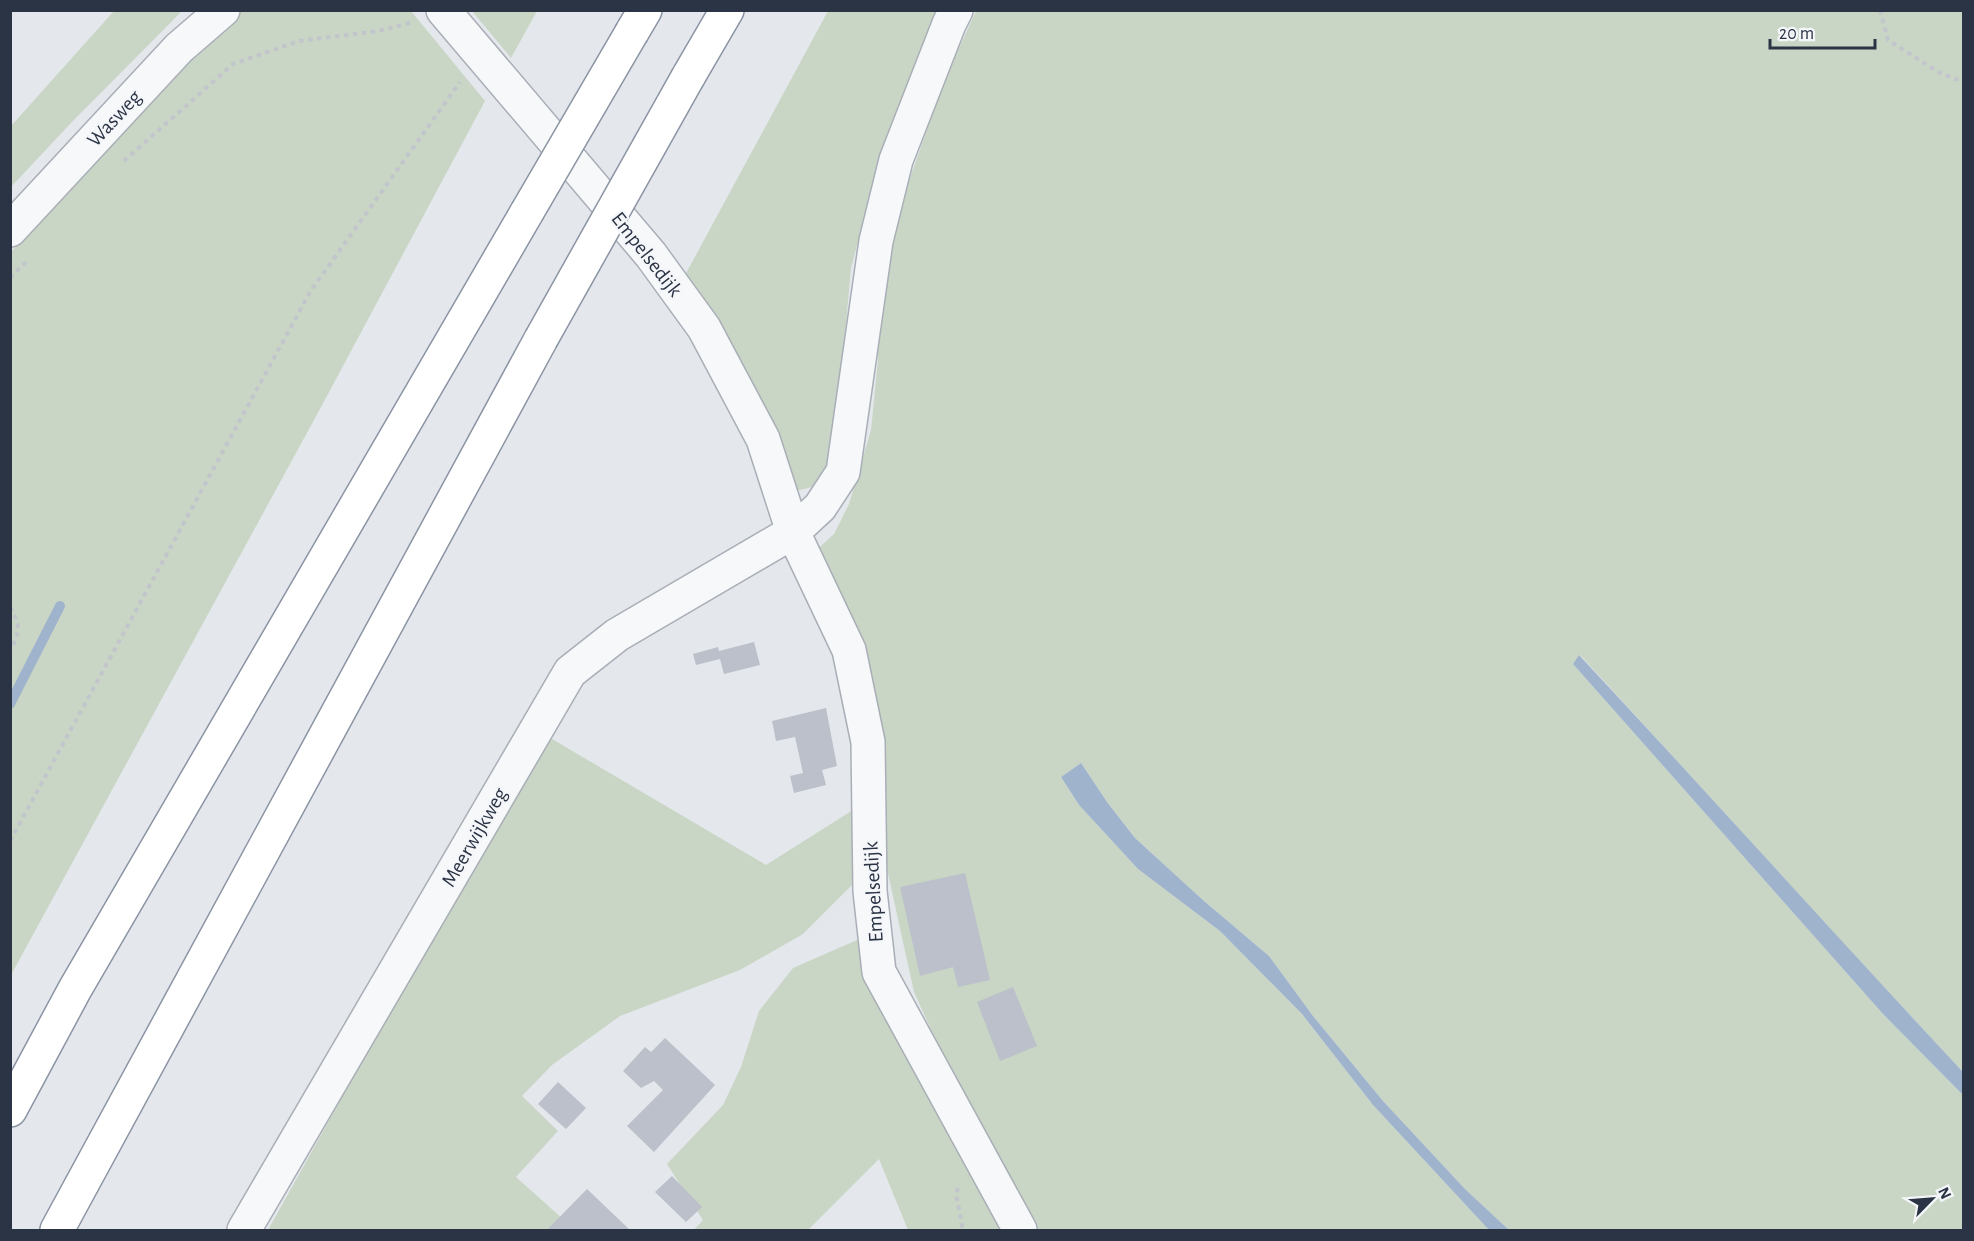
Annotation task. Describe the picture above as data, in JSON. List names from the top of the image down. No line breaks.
{"streets":{"street":["Wasweg","Empelsedijk","Meerwijkweg"]},"crossings":[["Empelsedijk","Meerwijkweg"]],"scale_bar":"20 m","north":"top right"}
